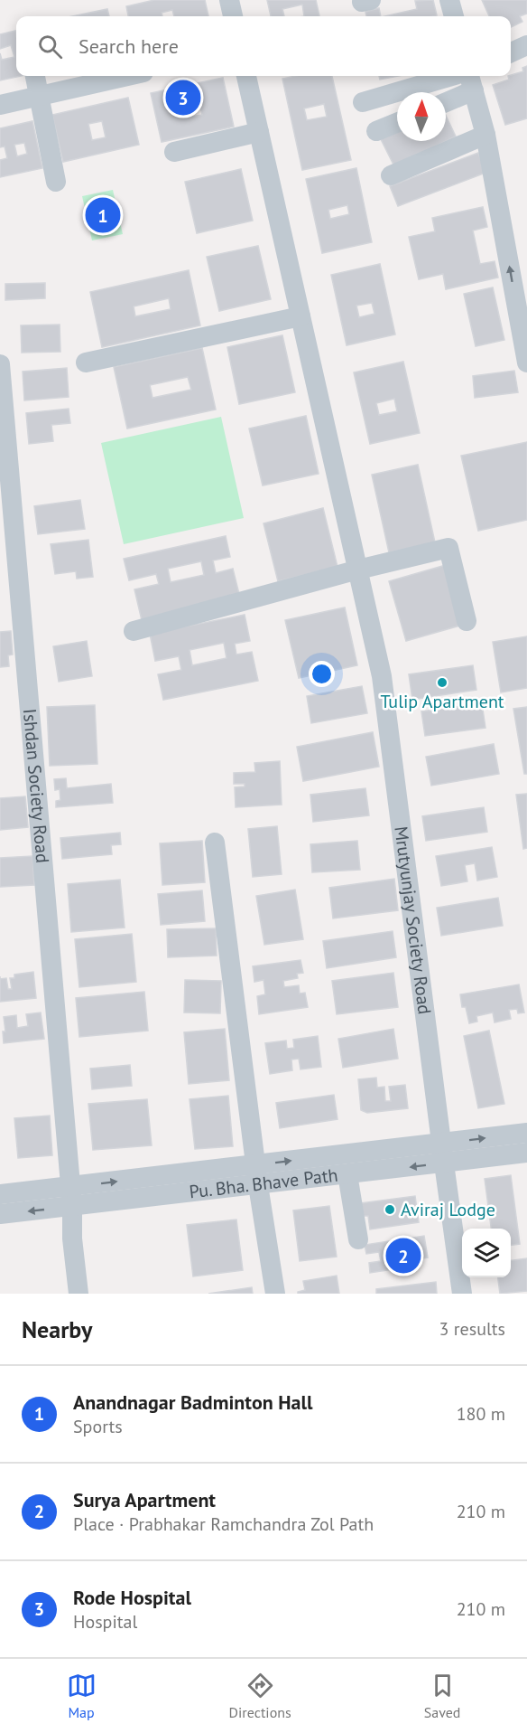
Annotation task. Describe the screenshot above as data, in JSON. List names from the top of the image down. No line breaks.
{"streets":{"street":["Ishdan Society Road","Mrutyunjay Society Road","Pu. Bha. Bhave Path"]},"crossings":[["Ishdan Society Road","Pu. Bha. Bhave Path"],["Mrutyunjay Society Road","Pu. Bha. Bhave Path"]],"places":["Tulip Apartment","Aviraj Lodge"],"north":"top","page":{"search":"Search here","pins":["3","1","2"],"heading":["Nearby","3 results"],"list":[{"mark":"1","name":"Anandnagar Badminton Hall","note":"Sports","value":"180 m"},{"mark":"2","name":"Surya Apartment","note":"Place · Prabhakar Ramchandra Zol Path","value":"210 m"},{"mark":"3","name":"Rode Hospital","note":"Hospital","value":"210 m"}],"nav":["Map","Directions","Saved"]}}
